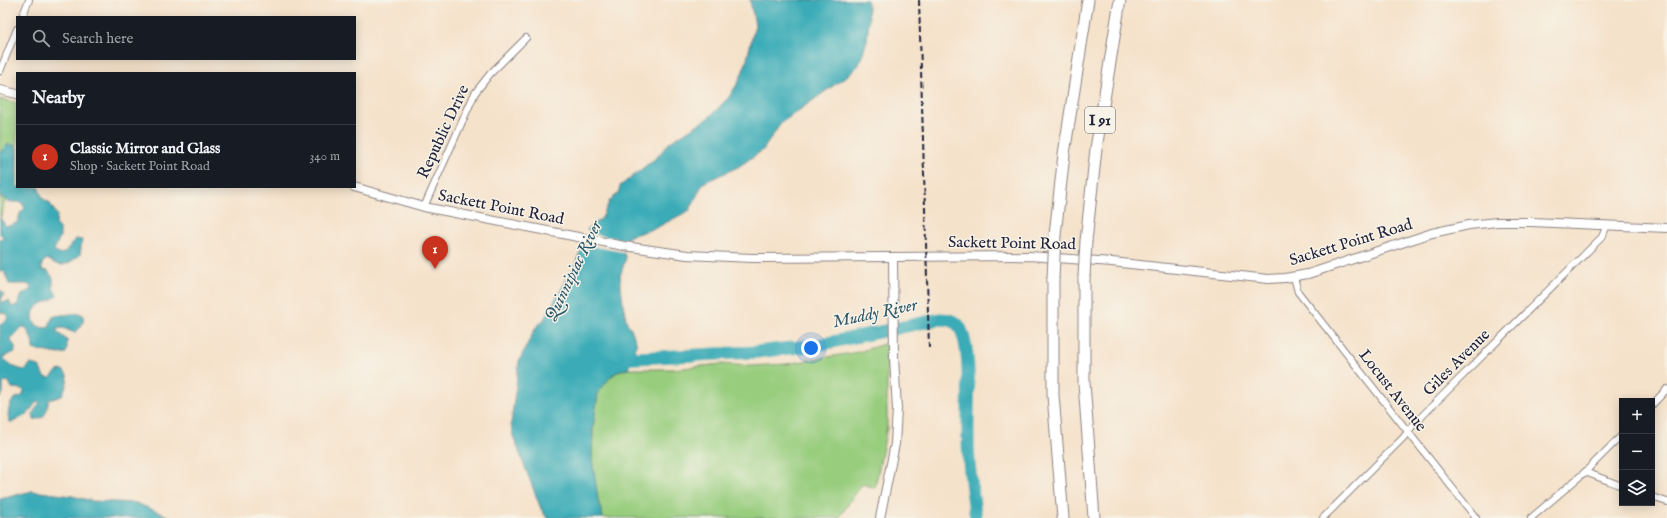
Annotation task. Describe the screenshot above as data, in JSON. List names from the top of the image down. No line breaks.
{"streets":{"highway":["I 91"],"street":["Republic Drive","Sackett Point Road","Giles Avenue","Locust Avenue"]},"crossings":[["Republic Drive","Sackett Point Road"],["Sackett Point Road","Giles Avenue"],["Sackett Point Road","Locust Avenue"],["Giles Avenue","Locust Avenue"]],"water":["Quinnipiac River","Muddy River"],"page":{"search":"Search here","heading":"Nearby","list":[{"mark":"1","name":"Classic Mirror and Glass","note":"Shop · Sackett Point Road","value":"340 m"}],"pins":"1","map_buttons":["+","−"]}}
